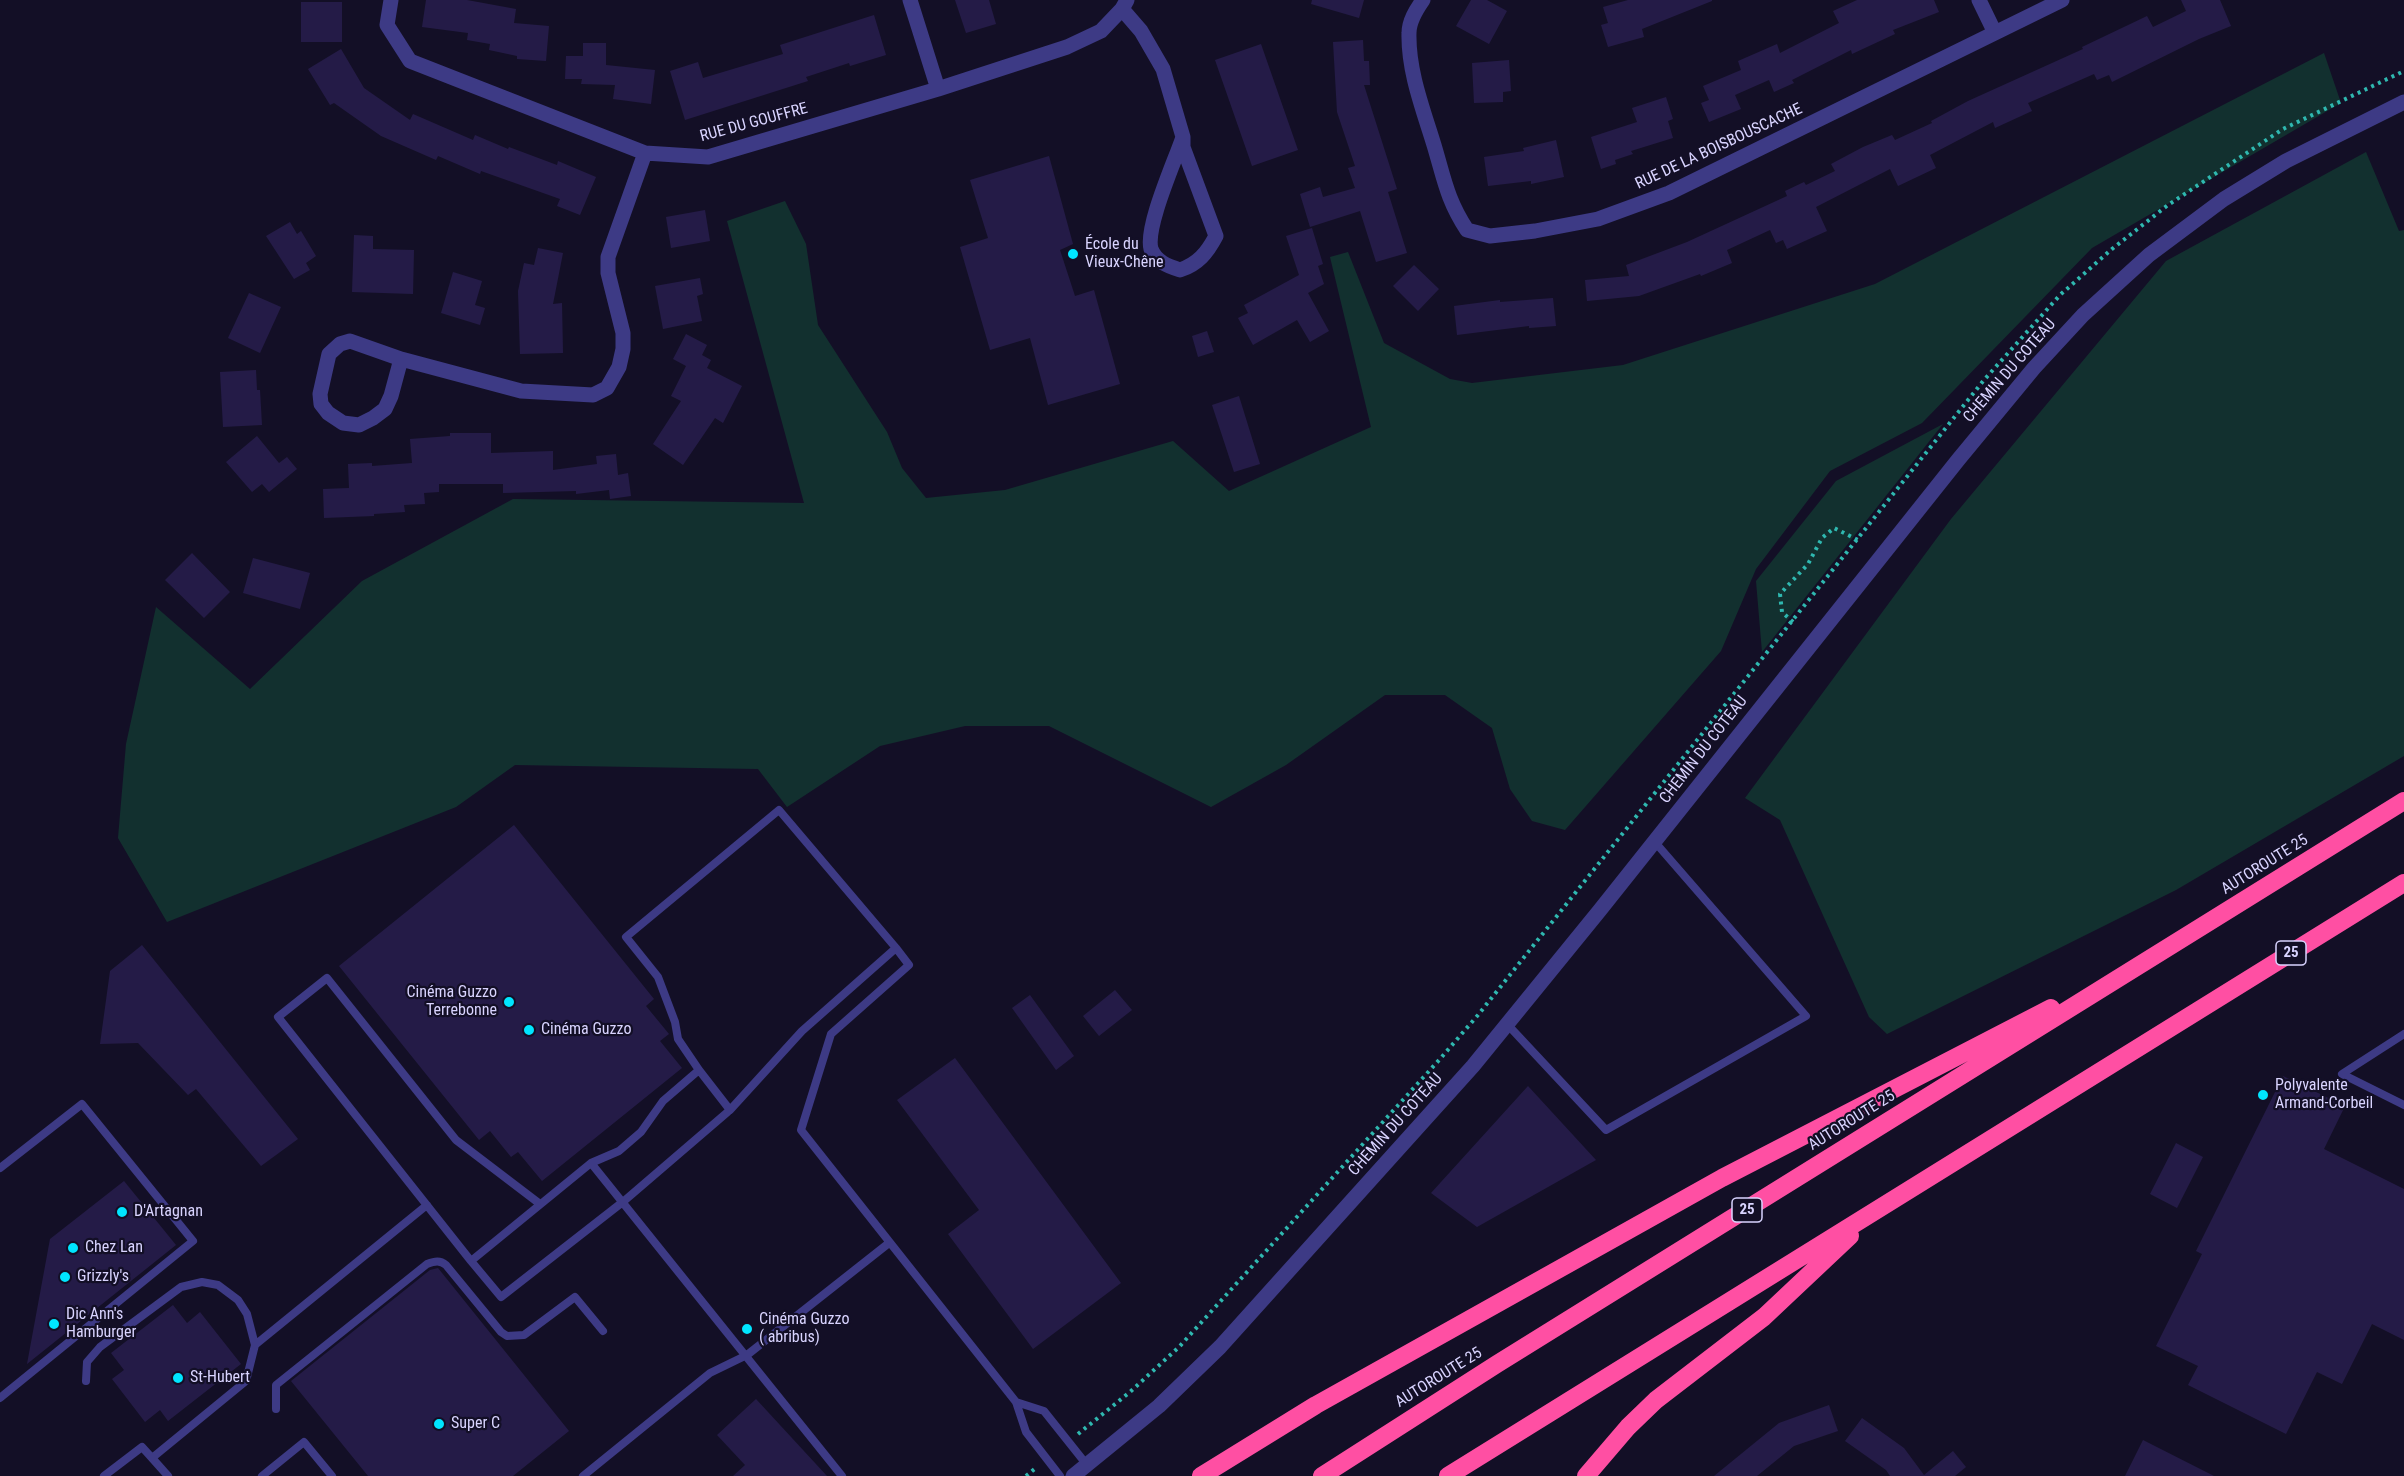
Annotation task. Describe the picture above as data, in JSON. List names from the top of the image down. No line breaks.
{"streets":{"highway":["AUTOROUTE 25","25"],"street":["RUE DU GOUFFRE","RUE DE LA BOISBOUSCACHE","CHEMIN DU COTEAU"]},"places":["École du Vieux-Chêne","Cinéma Guzzo Terrebonne","Cinéma Guzzo","Polyvalente Armand-Corbeil","D'Artagnan","Chez Lan","Grizzly's","Dic Ann's Hamburger","Cinéma Guzzo ( abribus)","St-Hubert","Super C"]}
